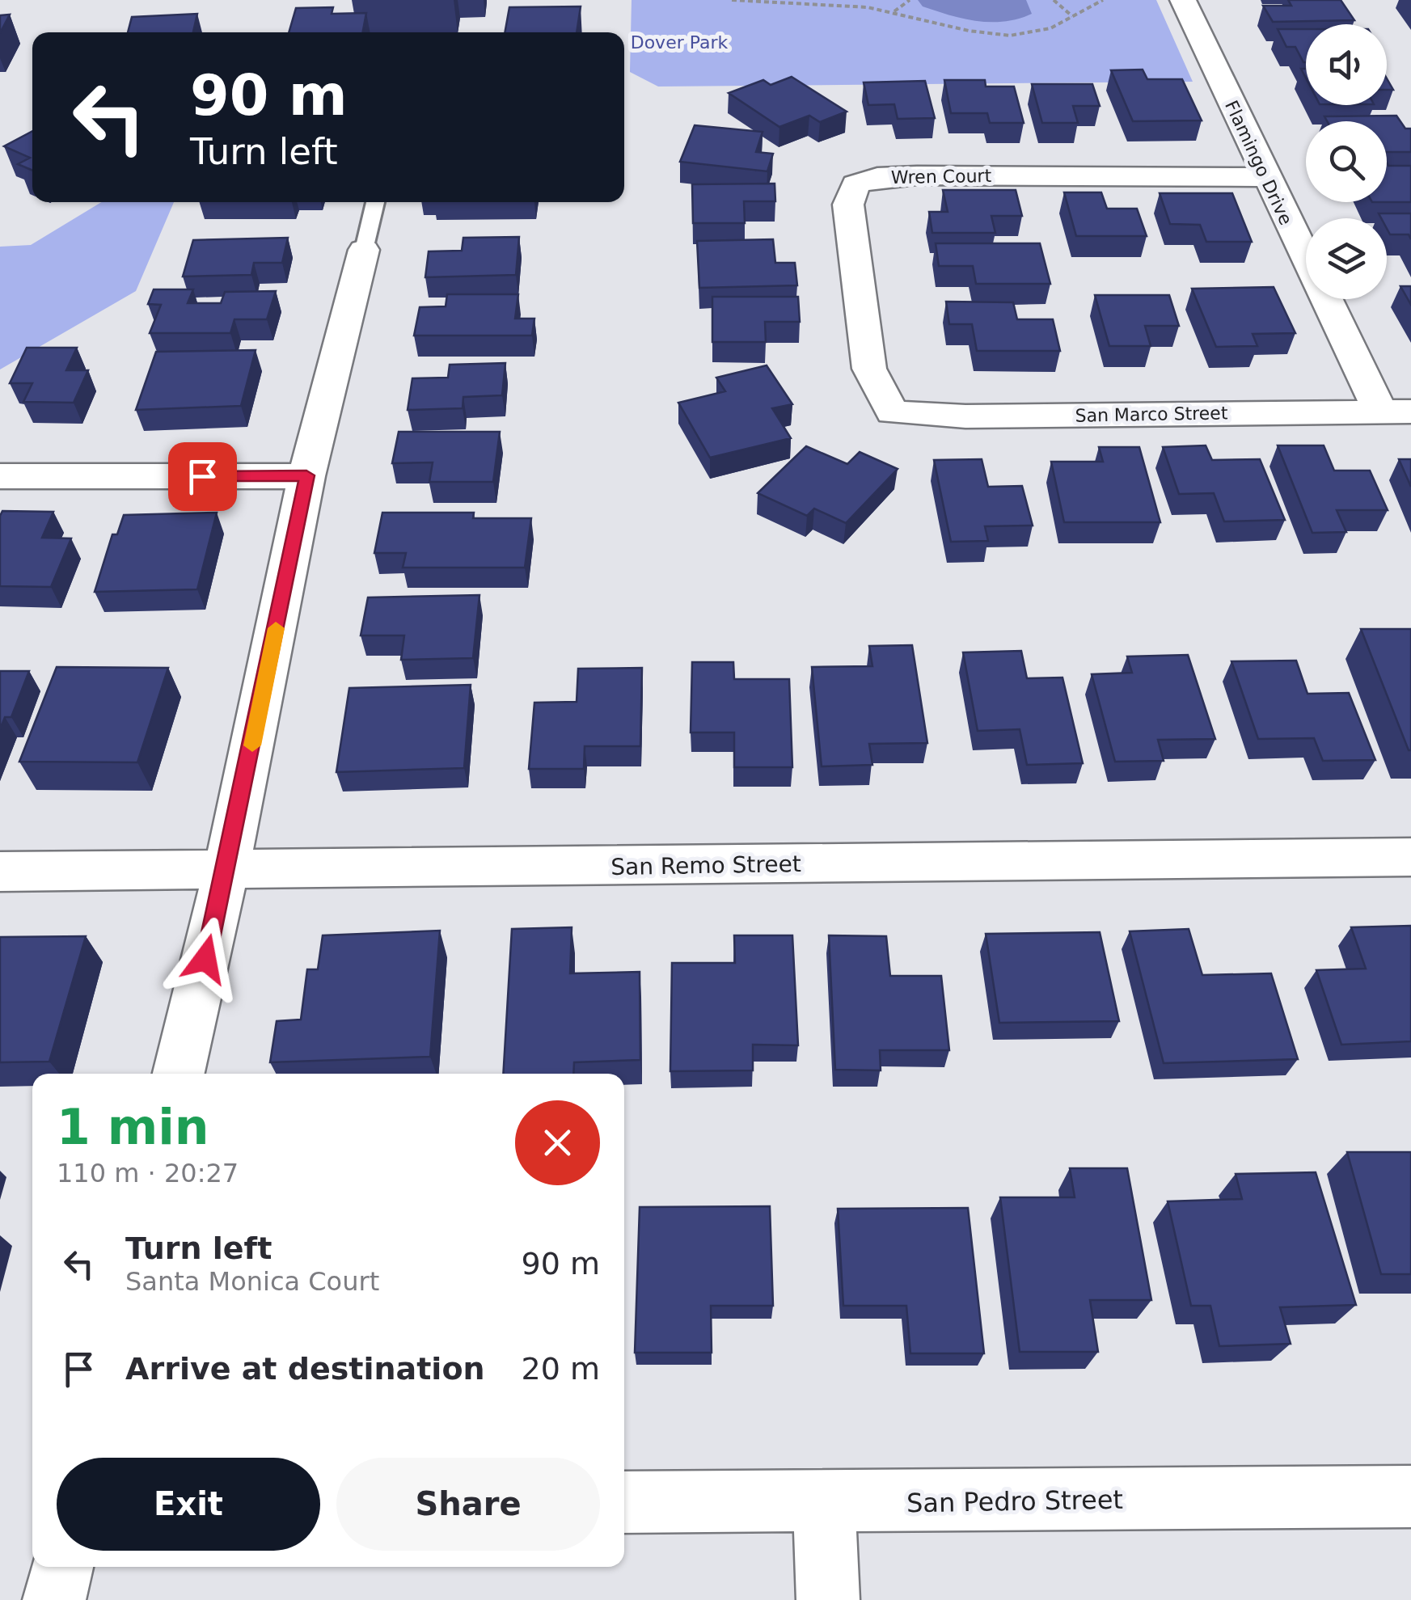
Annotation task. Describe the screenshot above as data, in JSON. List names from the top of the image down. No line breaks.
{"streets":{"street":["Flamingo Drive","Wren Court","San Marco Street","San Remo Street","San Pedro Street"]},"crossings":[["Flamingo Drive","Wren Court"],["Flamingo Drive","San Marco Street"],["Wren Court","San Marco Street"]],"parks":["Dover Park"],"page":{"turn":["90 m","Turn left"],"heading":["1 min","110 m · 20:27"],"list":[{"name":"Turn left","note":"Santa Monica Court","value":"90 m"},{"name":"Arrive at destination","value":"20 m"}],"buttons":["Exit","Share"]}}
